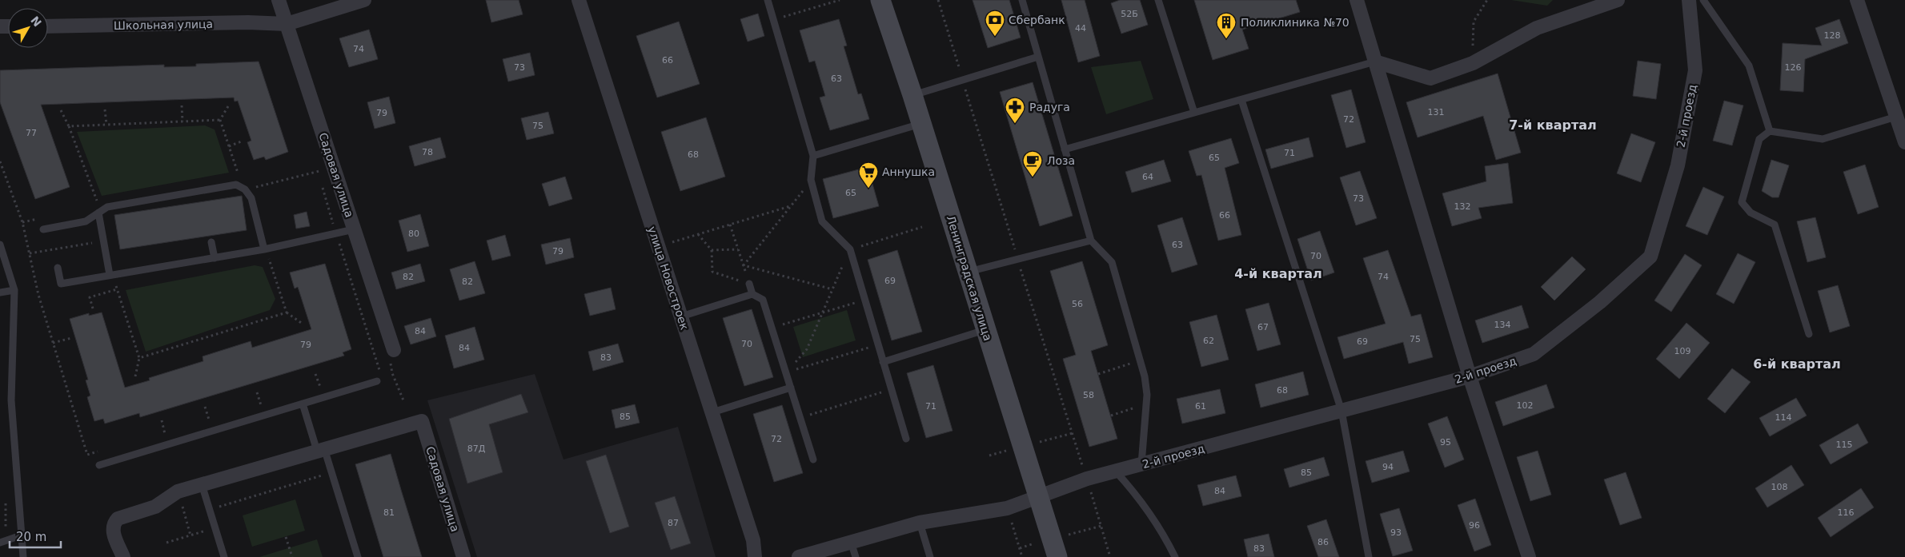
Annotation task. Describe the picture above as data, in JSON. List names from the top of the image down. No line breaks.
{"streets":{"main road":["Ленинградская улица"],"street":["Школьная улица","2-й проезд","Садовая улица","улица Новостроек"]},"crossings":[["Школьная улица","Садовая улица"],["2-й проезд","Ленинградская улица"]],"districts":["7-й квартал","4-й квартал","6-й квартал"],"places":{"bank":["Сбербанк"],"building":["Поликлиника №70"],"pharmacy":["Радуга"],"cafe":["Лоза"],"supermarket":["Аннушка"]},"house_numbers":["52Б","44","128","74","66","73","126","63","131","79","72","75","77","78","71","68","65","64","65","73","132","66","80","63","79","70","82","74","69","82","56","134","67","84","75","62","69","70","79","84","109","83","68","58","102","71","61","85","114","72","95","115","87Д","94","85","108","84","81","116","87","96","93","86","83"],"scale_bar":"20 m","north":"top right"}
